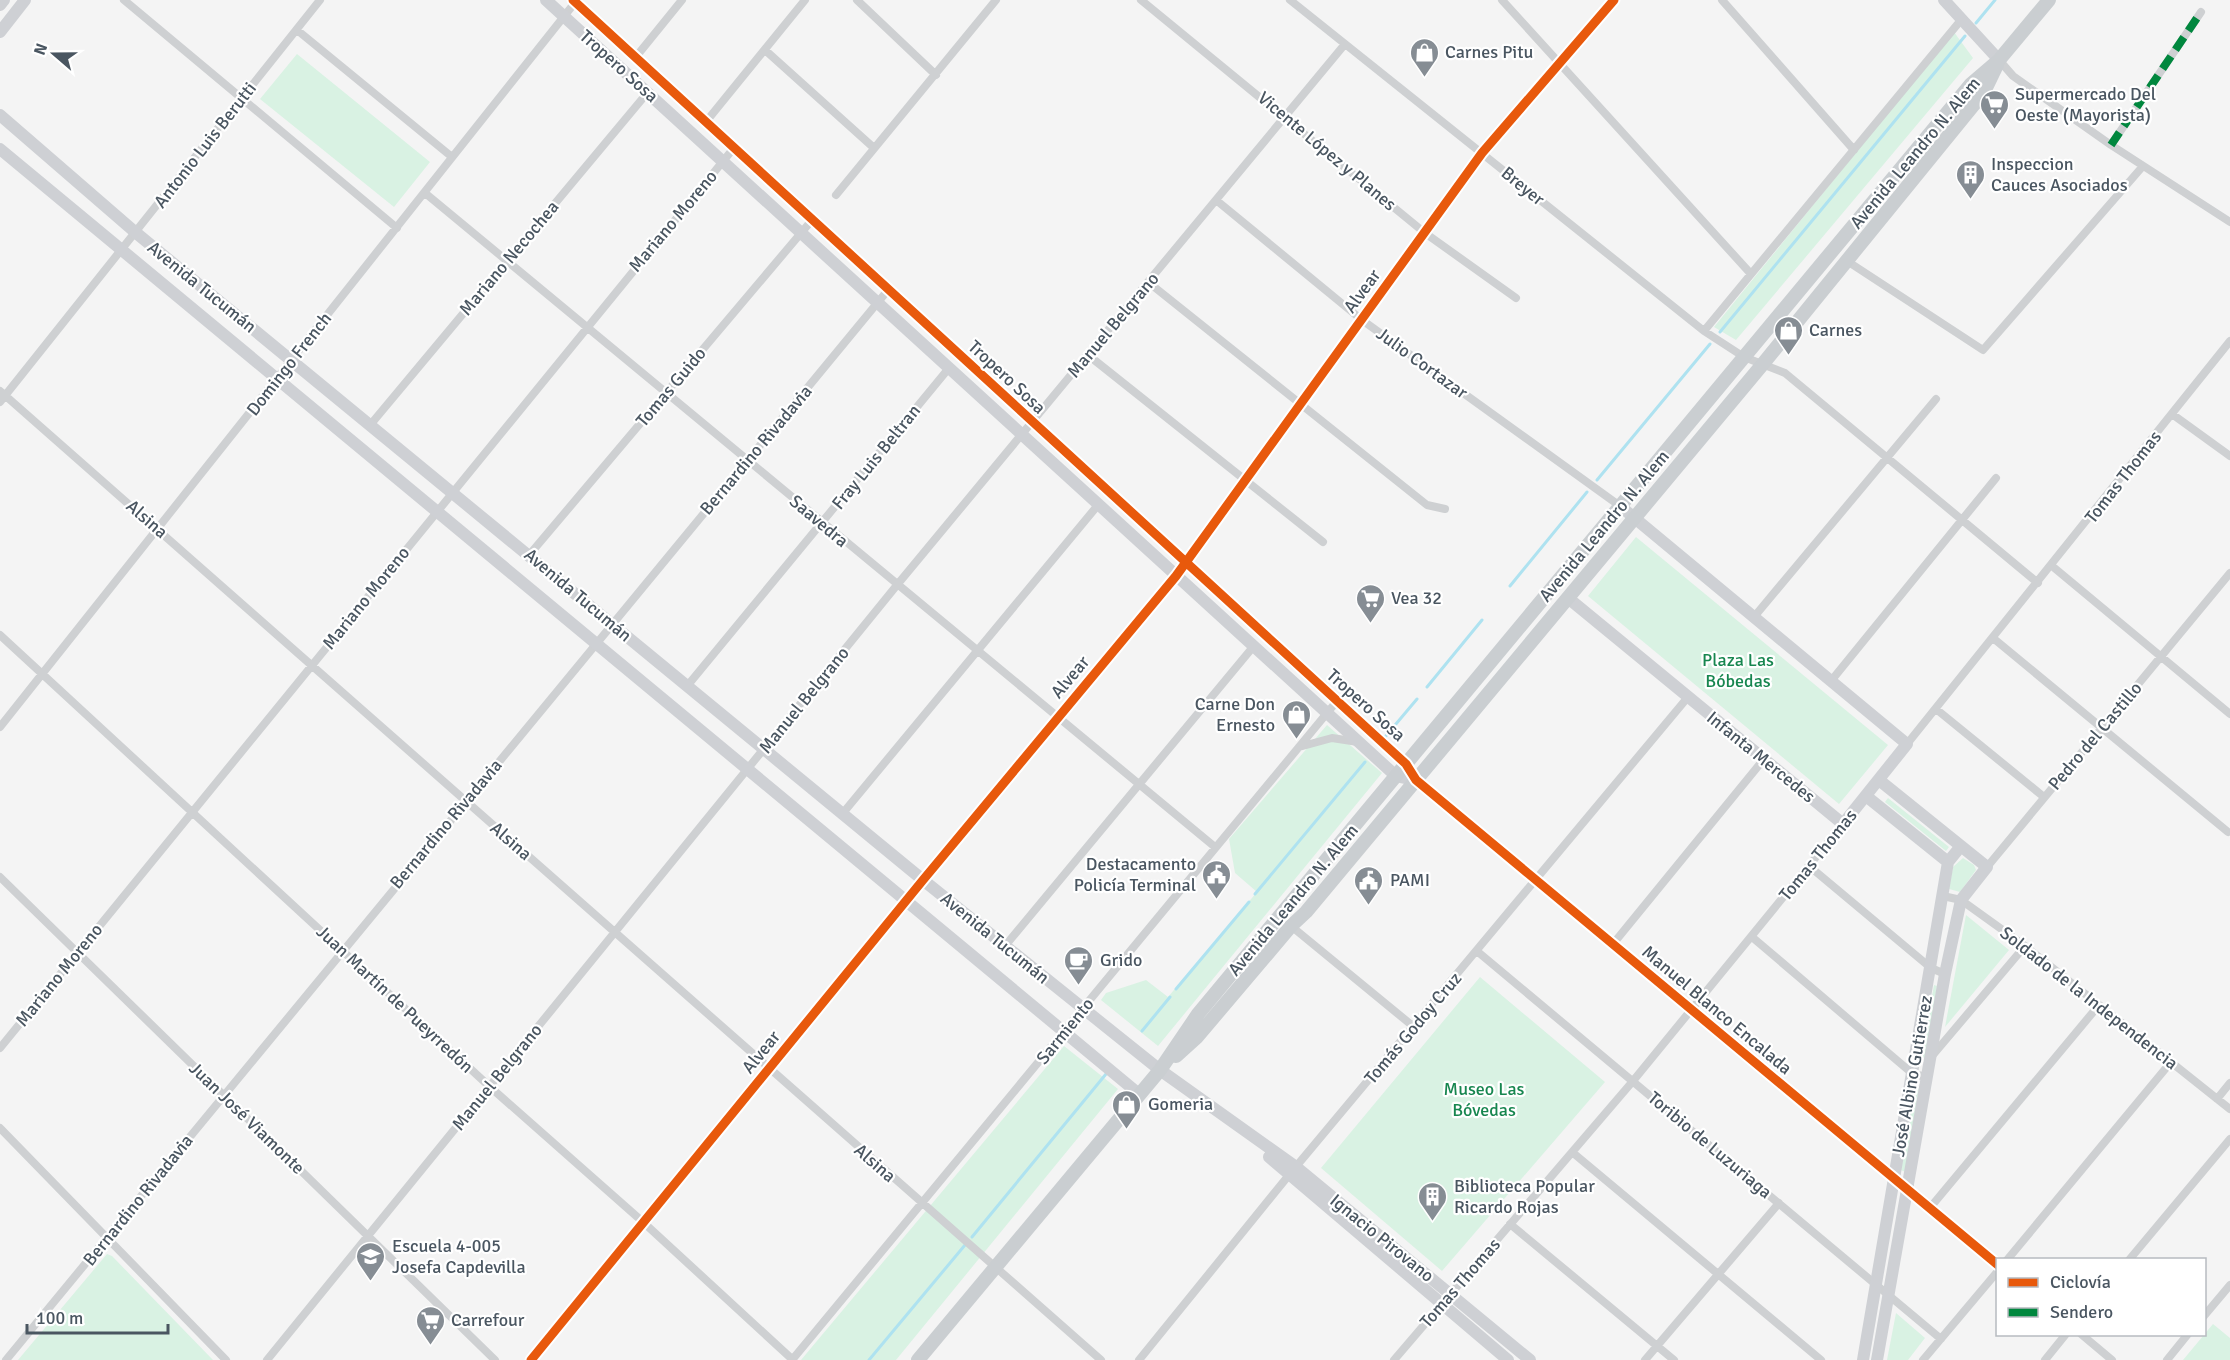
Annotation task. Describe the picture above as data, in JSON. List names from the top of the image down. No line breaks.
{"streets":{"main road":["Avenida Leandro N. Alem"],"street":["Tropero Sosa","Antonio Luis Berutti","Vicente López y Planes","Breyer","Mariano Moreno","Mariano Necochea","Avenida Tucumán","Alvear","Manuel Belgrano","Julio Cortazar","Domingo French","Tomas Guido","Bernardino Rivadavia","Fray Luis Beltran","Tomas Thomas","Alsina","Saavedra","Pedro del Castillo","Infanta Mercedes","Soldado de la Independencia","Juan Martín de Pueyrredón","Manuel Blanco Encalada","Tomás Godoy Cruz","Sarmiento","José Albino Gutierrez","Juan José Viamonte","Toribio de Luzuriaga","Ignacio Pirovano"]},"crossings":[["Tropero Sosa","Avenida Leandro N. Alem"],["Tropero Sosa","Mariano Moreno"],["Tropero Sosa","Mariano Necochea"],["Tropero Sosa","Alvear"],["Tropero Sosa","Manuel Belgrano"],["Tropero Sosa","Domingo French"],["Tropero Sosa","Tomas Guido"],["Tropero Sosa","Bernardino Rivadavia"],["Tropero Sosa","Fray Luis Beltran"],["Tropero Sosa","Manuel Blanco Encalada"],["Tropero Sosa","Sarmiento"],["Antonio Luis Berutti","Avenida Tucumán"],["Antonio Luis Berutti","Alsina"],["Vicente López y Planes","Alvear"],["Vicente López y Planes","Manuel Belgrano"],["Avenida Leandro N. Alem","Breyer"],["Avenida Leandro N. Alem","Avenida Tucumán"],["Avenida Leandro N. Alem","Julio Cortazar"],["Avenida Leandro N. Alem","Alsina"],["Avenida Leandro N. Alem","Infanta Mercedes"],["Avenida Leandro N. Alem","Manuel Blanco Encalada"],["Avenida Leandro N. Alem","Ignacio Pirovano"],["Breyer","Alvear"],["Breyer","Manuel Belgrano"],["Breyer","Tomas Thomas"],["Mariano Moreno","Avenida Tucumán"],["Mariano Moreno","Alsina"],["Mariano Moreno","Saavedra"],["Mariano Moreno","Juan Martín de Pueyrredón"],["Mariano Moreno","Juan José Viamonte"],["Mariano Necochea","Avenida Tucumán"],["Mariano Necochea","Saavedra"],["Avenida Tucumán","Alvear"],["Avenida Tucumán","Manuel Belgrano"],["Avenida Tucumán","Domingo French"],["Avenida Tucumán","Tomas Guido"],["Avenida Tucumán","Bernardino Rivadavia"],["Avenida Tucumán","Fray Luis Beltran"],["Avenida Tucumán","Sarmiento"],["Avenida Tucumán","Ignacio Pirovano"],["Alvear","Julio Cortazar"],["Alvear","Alsina"],["Alvear","Saavedra"],["Alvear","Juan Martín de Pueyrredón"],["Manuel Belgrano","Julio Cortazar"],["Manuel Belgrano","Alsina"],["Manuel Belgrano","Saavedra"],["Manuel Belgrano","Juan Martín de Pueyrredón"],["Manuel Belgrano","Juan José Viamonte"],["Julio Cortazar","Tomas Thomas"],["Domingo French","Alsina"],["Domingo French","Saavedra"],["Domingo French","Juan Martín de Pueyrredón"],["Tomas Guido","Saavedra"],["Bernardino Rivadavia","Alsina"],["Bernardino Rivadavia","Saavedra"],["Bernardino Rivadavia","Juan Martín de Pueyrredón"],["Bernardino Rivadavia","Juan José Viamonte"],["Fray Luis Beltran","Saavedra"],["Tomas Thomas","Infanta Mercedes"],["Tomas Thomas","Manuel Blanco Encalada"],["Tomas Thomas","Toribio de Luzuriaga"],["Tomas Thomas","Ignacio Pirovano"],["Alsina","Sarmiento"],["Saavedra","Sarmiento"],["Pedro del Castillo","Soldado de la Independencia"],["Pedro del Castillo","José Albino Gutierrez"],["Infanta Mercedes","Tomás Godoy Cruz"],["Soldado de la Independencia","José Albino Gutierrez"],["Juan Martín de Pueyrredón","Sarmiento"],["Manuel Blanco Encalada","Tomás Godoy Cruz"],["Manuel Blanco Encalada","José Albino Gutierrez"],["Tomás Godoy Cruz","Toribio de Luzuriaga"],["Tomás Godoy Cruz","Ignacio Pirovano"],["José Albino Gutierrez","Toribio de Luzuriaga"]],"parks":["Plaza Las Bóbedas","Museo Las Bóvedas"],"places":{"shop":["Carnes Pitu","Carnes","Carne Don Ernesto","Gomeria"],"supermarket":["Supermercado Del Oeste (Mayorista)","Vea 32","Carrefour"],"building":["Inspeccion Cauces Asociados","Biblioteca Popular Ricardo Rojas"],"public building":["Destacamento Policía Terminal","PAMI"],"cafe":["Grido"],"school or university":["Escuela 4-005 Josefa Capdevilla"]},"legend":["Ciclovía","Sendero"],"scale_bar":"100 m","north":"left"}
